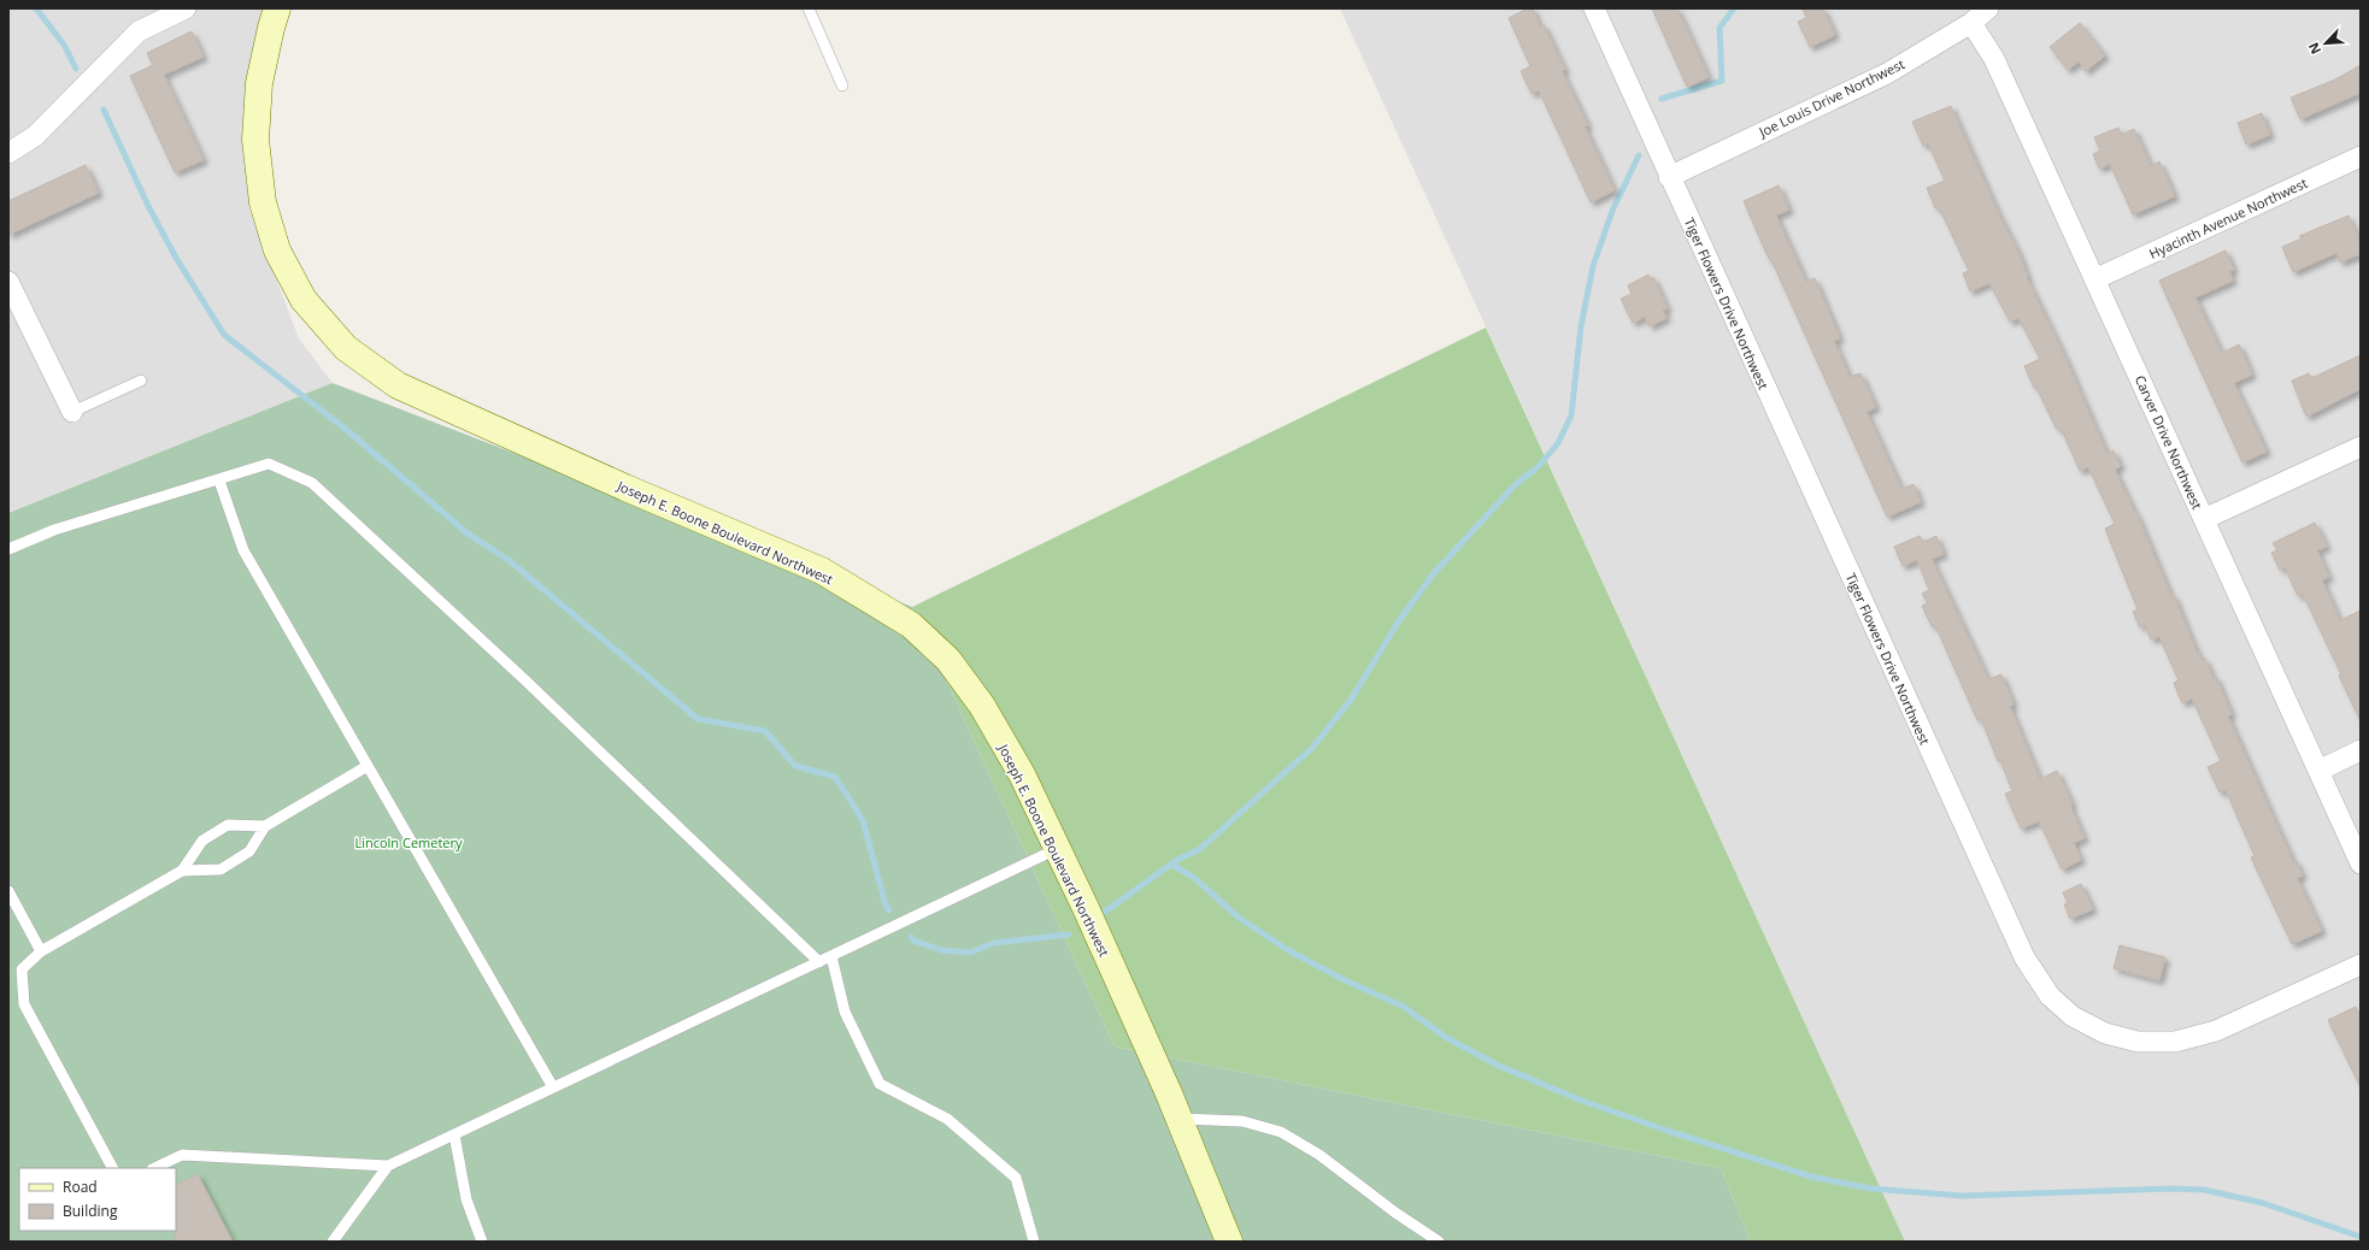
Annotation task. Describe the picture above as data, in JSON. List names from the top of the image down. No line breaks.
{"streets":{"main road":["Joseph E. Boone Boulevard Northwest"],"street":["Joe Louis Drive Northwest","Hyacinth Avenue Northwest","Tiger Flowers Drive Northwest","Carver Drive Northwest"]},"crossings":[["Joe Louis Drive Northwest","Tiger Flowers Drive Northwest"],["Joe Louis Drive Northwest","Carver Drive Northwest"],["Hyacinth Avenue Northwest","Carver Drive Northwest"]],"parks":["Lincoln Cemetery"],"legend":["Road","Building"],"north":"bottom left"}
